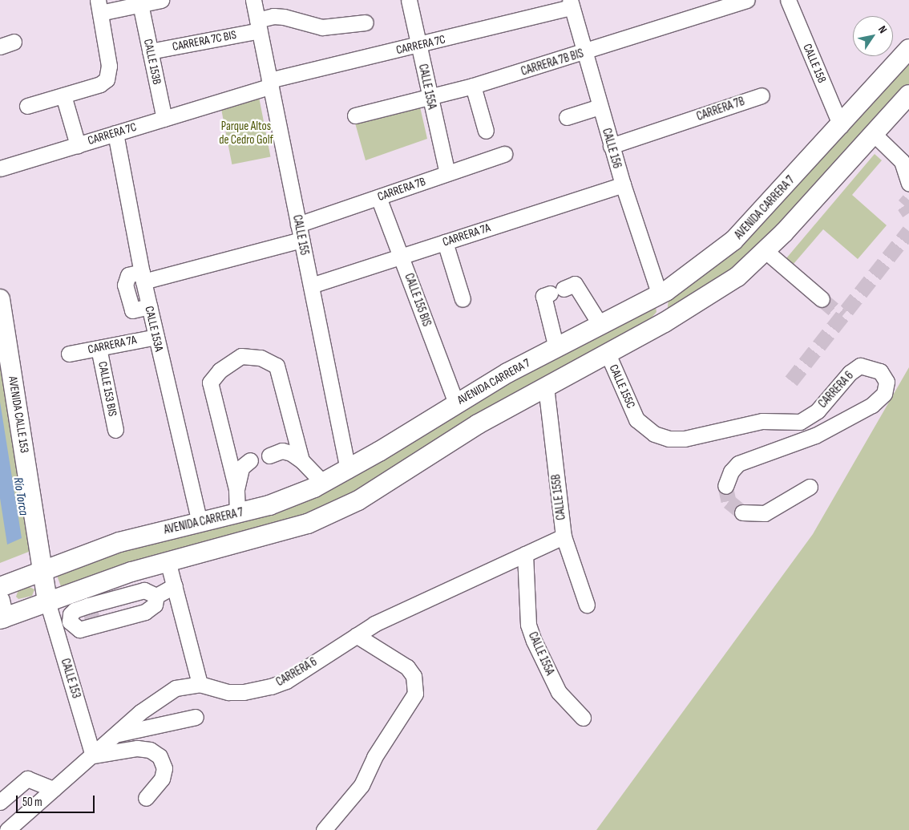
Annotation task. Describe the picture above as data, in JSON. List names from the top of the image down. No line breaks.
{"streets":{"main road":["AVENIDA CARRERA 7","AVENIDA CALLE 153"],"street":["CARRERA 7C BIS","CARRERA 7C","CALLE 153B","CARRERA 7B BIS","CALLE 158","CALLE 155A","CARRERA 7B","CALLE 156","CALLE 155","CARRERA 7A","CALLE 155 BIS","CALLE 153A","CALLE 155C","CALLE 153 BIS","CARRERA 6","CALLE 155B","CALLE 153"]},"crossings":[["CARRERA 7C BIS","CALLE 153B"],["CARRERA 7C BIS","CALLE 155"],["CARRERA 7C","CALLE 153B"],["CARRERA 7C","CALLE 155A"],["CARRERA 7C","CALLE 156"],["CARRERA 7C","CALLE 155"],["CARRERA 7C","CALLE 153A"],["CARRERA 7B BIS","CALLE 155A"],["CARRERA 7B BIS","CALLE 156"],["CALLE 158","AVENIDA CARRERA 7"],["CALLE 155A","CARRERA 7B"],["CALLE 155A","CARRERA 6"],["CARRERA 7B","CALLE 156"],["CARRERA 7B","CALLE 155"],["CARRERA 7B","CALLE 155 BIS"],["CALLE 156","AVENIDA CARRERA 7"],["CALLE 156","CARRERA 7A"],["AVENIDA CARRERA 7","CALLE 155"],["AVENIDA CARRERA 7","CALLE 155 BIS"],["AVENIDA CARRERA 7","CALLE 153A"],["AVENIDA CARRERA 7","AVENIDA CALLE 153"],["CALLE 155","CARRERA 7A"],["CARRERA 7A","CALLE 155 BIS"],["CARRERA 7A","CALLE 153A"],["CARRERA 7A","CALLE 153 BIS"],["CALLE 155C","CARRERA 6"],["CARRERA 6","CALLE 155B"],["CARRERA 6","CALLE 153"],["AVENIDA CALLE 153","CALLE 153"]],"water":["Río Torca"],"parks":["Parque Altos de Cedro Golf"],"scale_bar":"50 m","north":"top right"}
